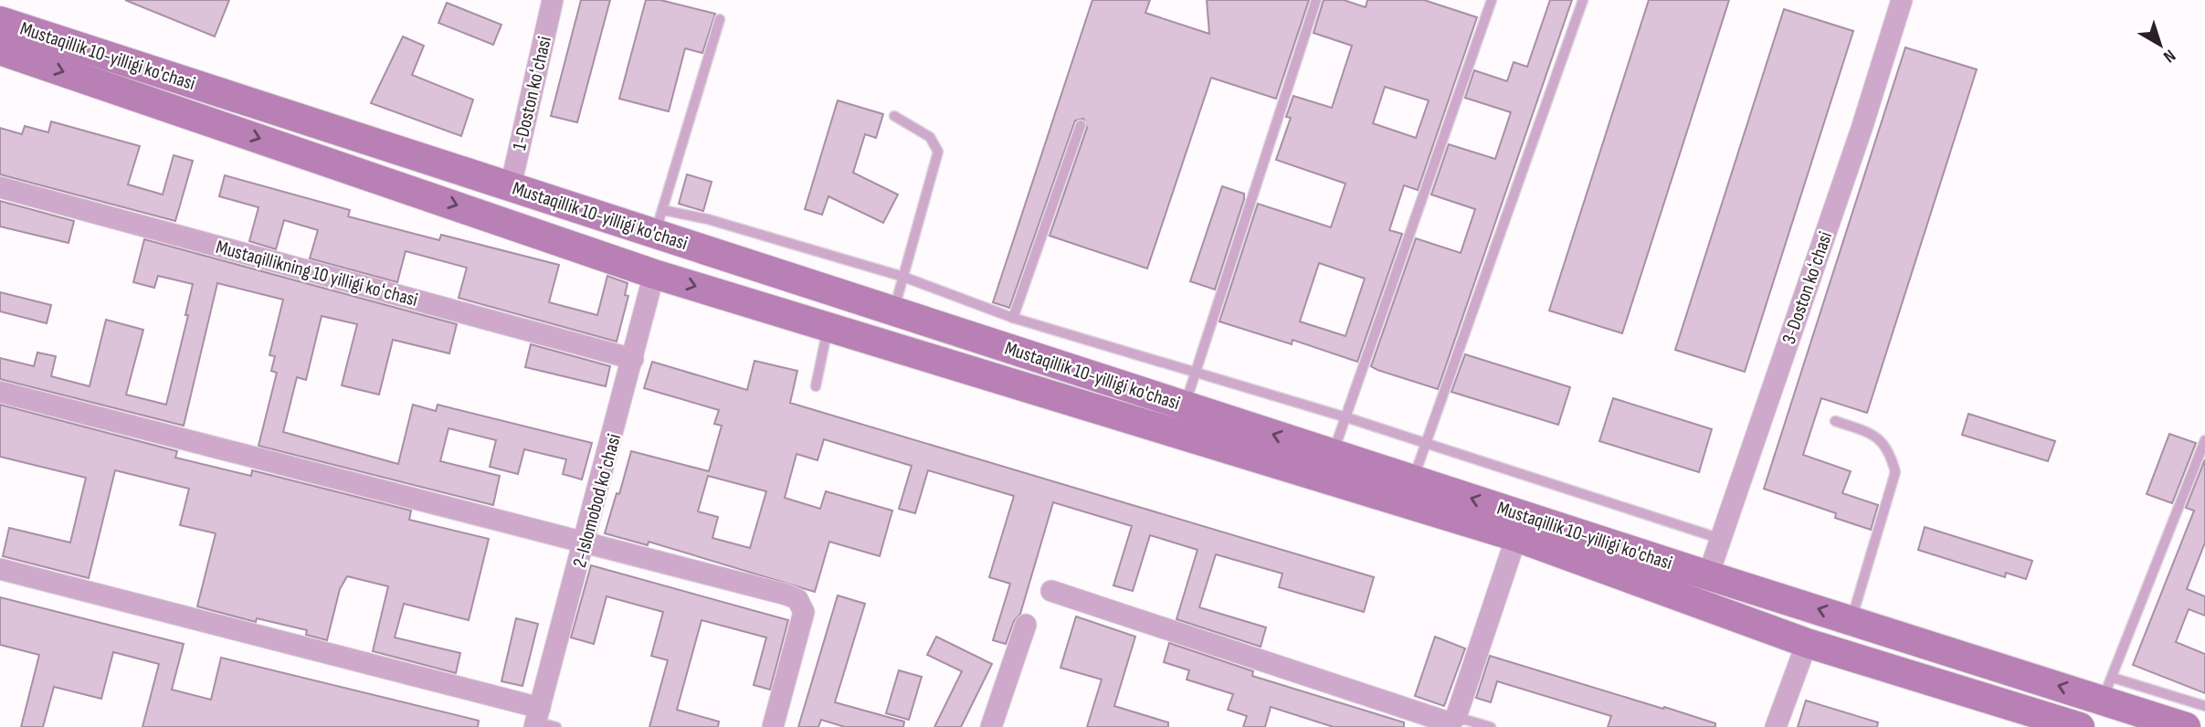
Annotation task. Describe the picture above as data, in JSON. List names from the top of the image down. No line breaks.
{"streets":{"main road":["Mustaqillik 10-yilligi ko'chasi"],"street":["1-Doston koʻchasi","Mustaqillikning 10 yilligi koʻchasi","3-Doston koʻchasi","2-Islomobod koʻchasi"]},"crossings":[["Mustaqillik 10-yilligi ko'chasi","1-Doston koʻchasi"],["Mustaqillik 10-yilligi ko'chasi","3-Doston koʻchasi"],["Mustaqillik 10-yilligi ko'chasi","2-Islomobod koʻchasi"],["Mustaqillikning 10 yilligi koʻchasi","2-Islomobod koʻchasi"]],"north":"bottom right"}
